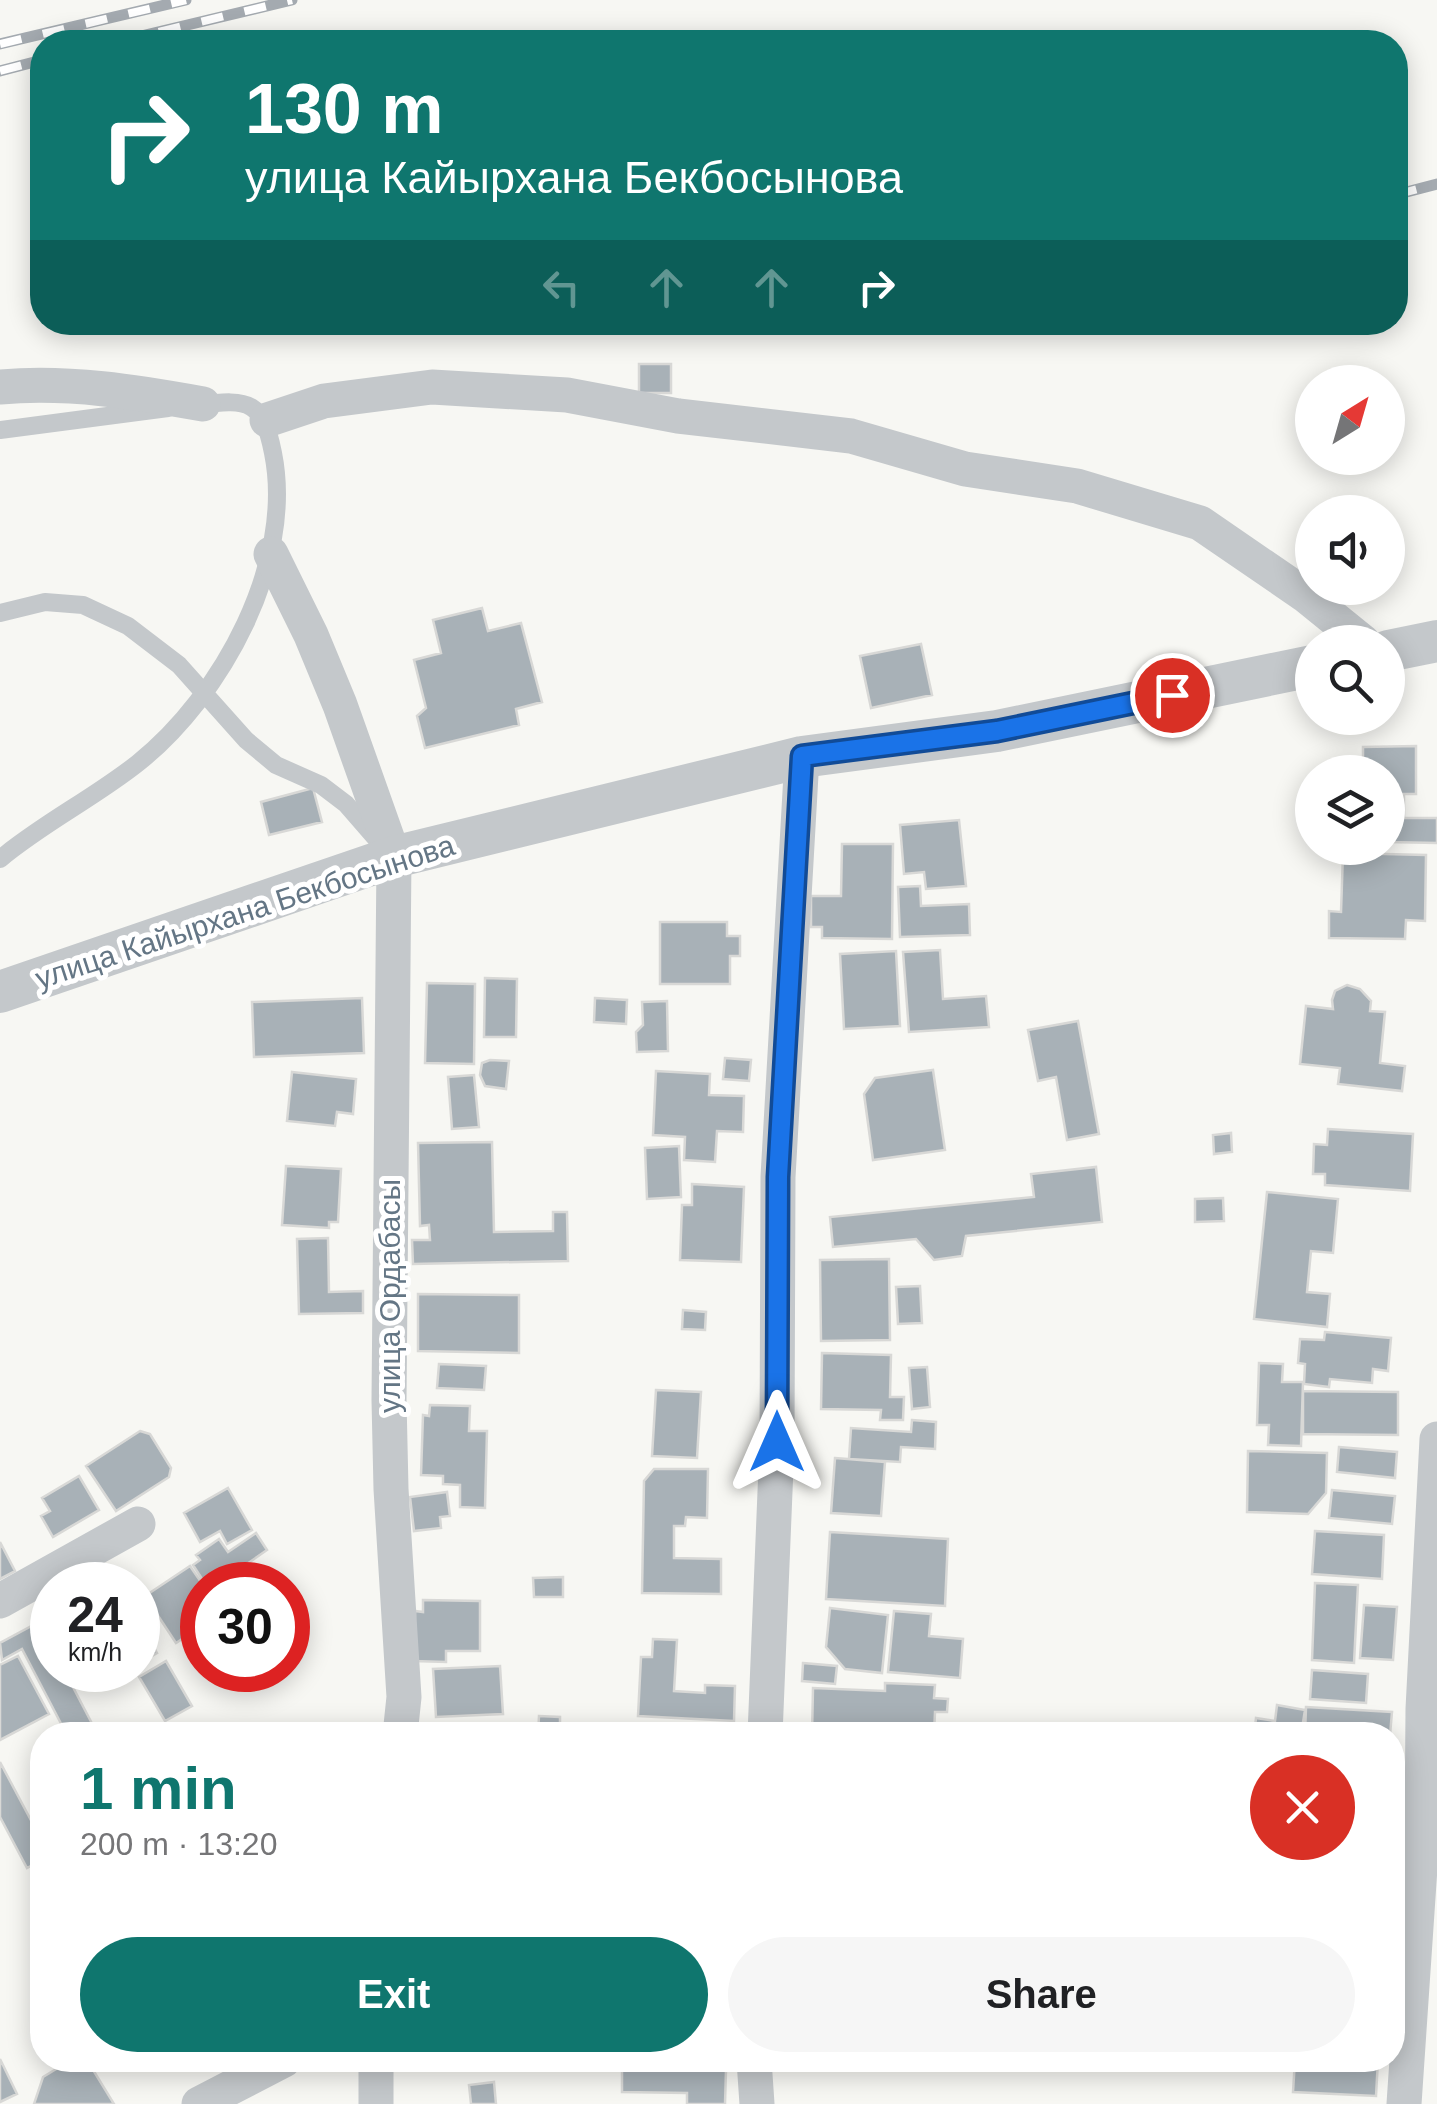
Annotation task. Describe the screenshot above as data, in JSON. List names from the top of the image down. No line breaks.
{"streets":{"street":["улица Кайырхана Бекбосынова","улица Ордабасы"]},"crossings":[["улица Кайырхана Бекбосынова","улица Ордабасы"]],"north":"top right","page":{"turn":["130 m","улица Кайырхана Бекбосынова"],"speed":"24 km/h","limit":"30","heading":["1 min","200 m · 13:20"],"buttons":["Exit","Share"]}}
